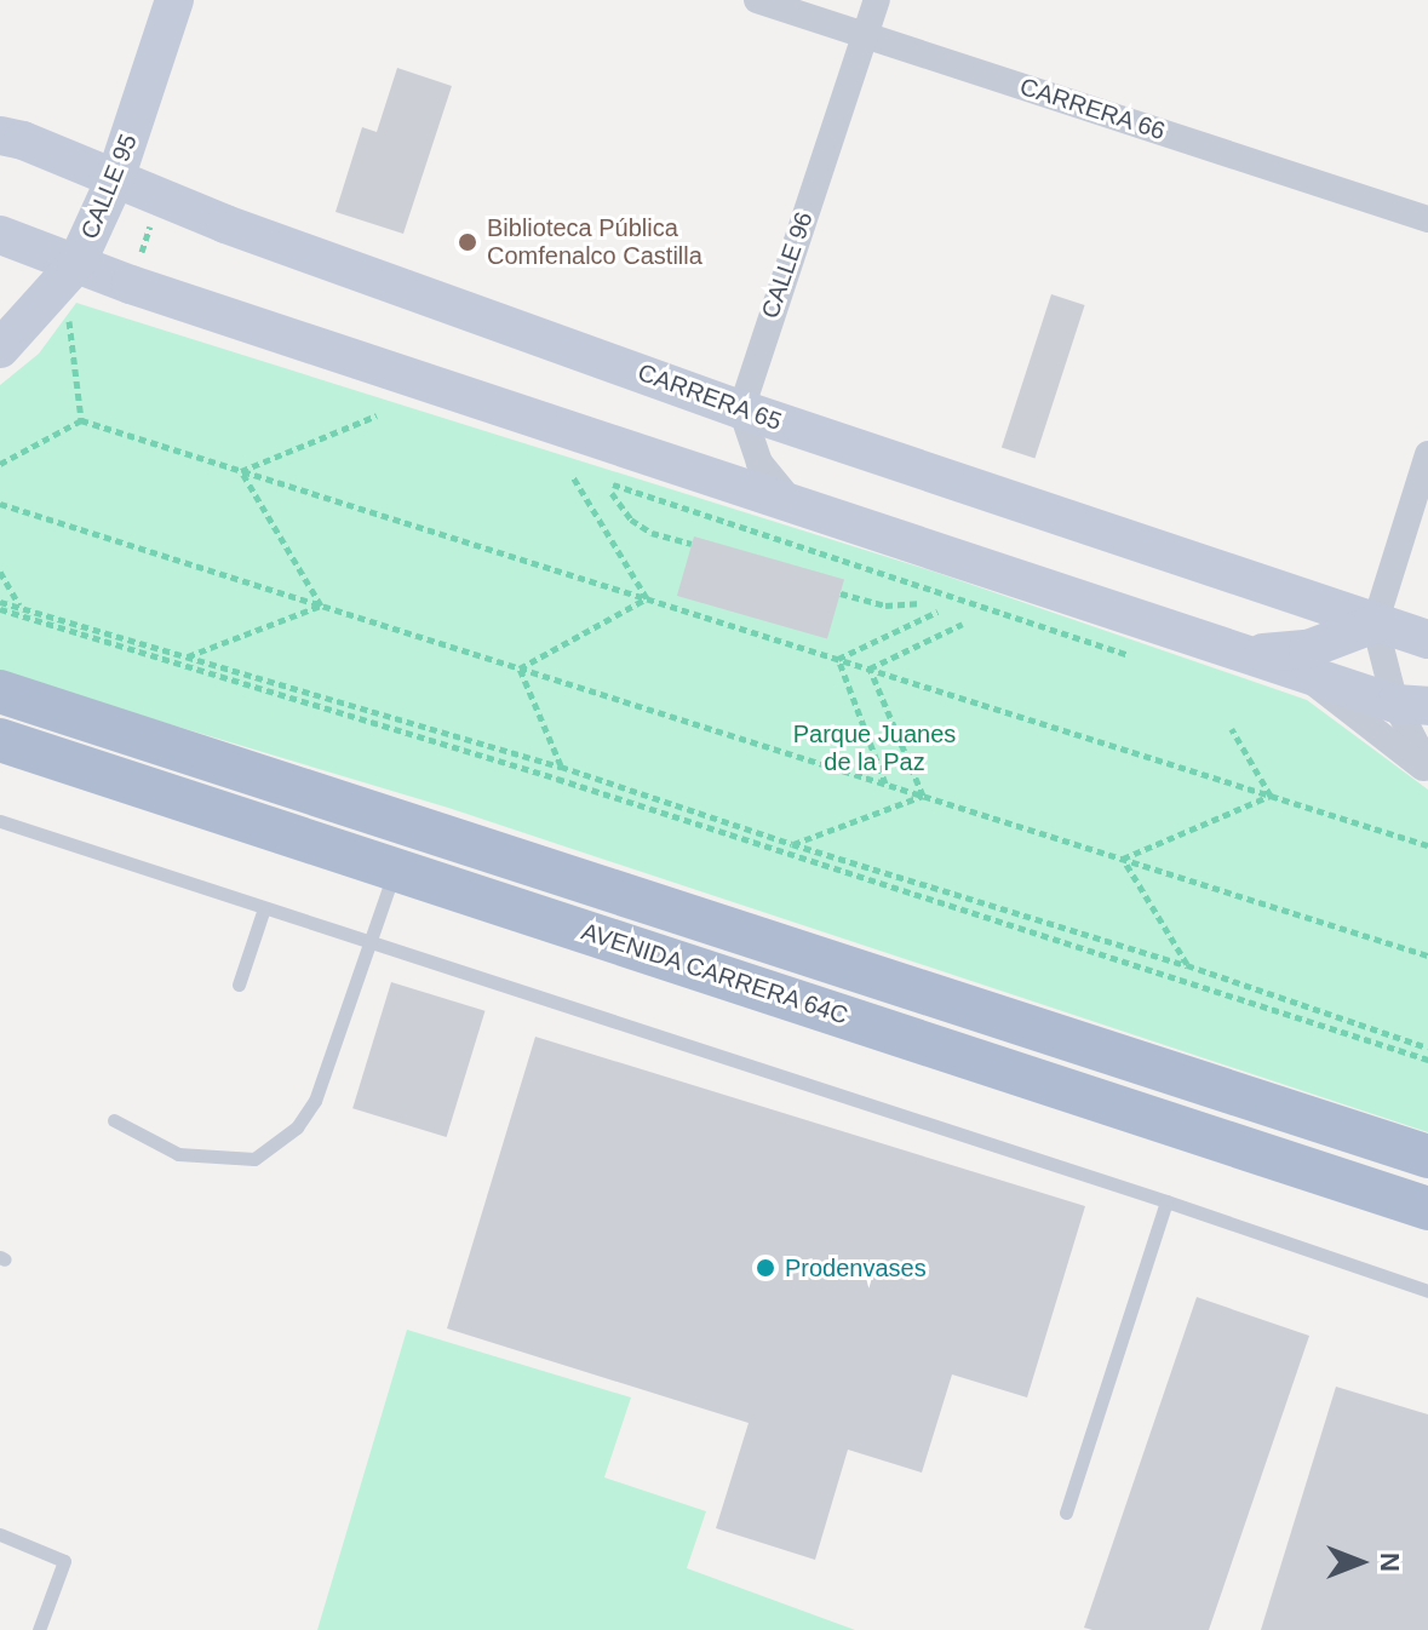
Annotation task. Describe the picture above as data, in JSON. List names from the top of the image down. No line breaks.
{"streets":{"main road":["CALLE 95","CARRERA 65","AVENIDA CARRERA 64C"],"street":["CARRERA 66","CALLE 96"]},"crossings":[["CARRERA 66","CALLE 96"],["CALLE 95","CARRERA 65"],["CALLE 96","CARRERA 65"]],"parks":["Parque Juanes de la Paz"],"places":["Biblioteca Pública Comfenalco Castilla","Prodenvases"],"north":"right"}
